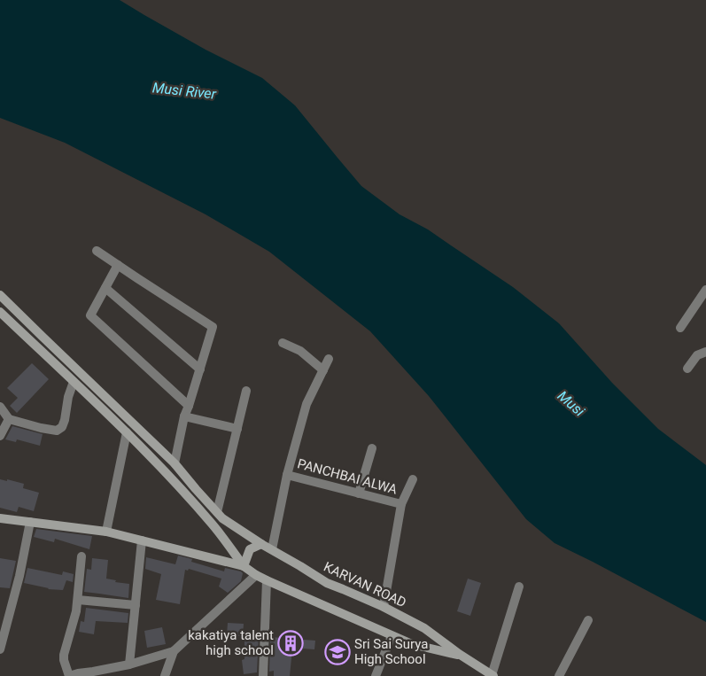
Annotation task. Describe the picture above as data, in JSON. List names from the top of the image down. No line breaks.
{"streets":{"street":["PANCHBAI ALWA","KARVAN ROAD"]},"crossings":[["PANCHBAI ALWA","KARVAN ROAD"]],"water":["Musi River","Musi"],"places":{"building":["kakatiya talent high school"],"school or university":["Sri Sai Surya High School"]}}
